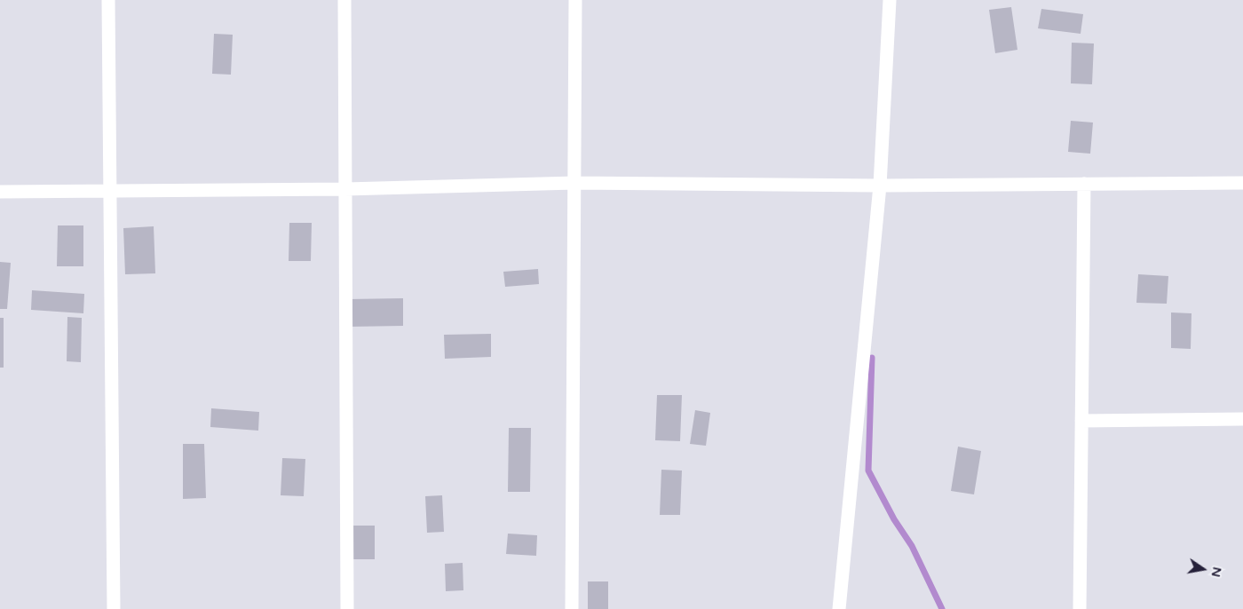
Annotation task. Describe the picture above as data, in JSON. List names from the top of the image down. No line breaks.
{"north":"right"}
